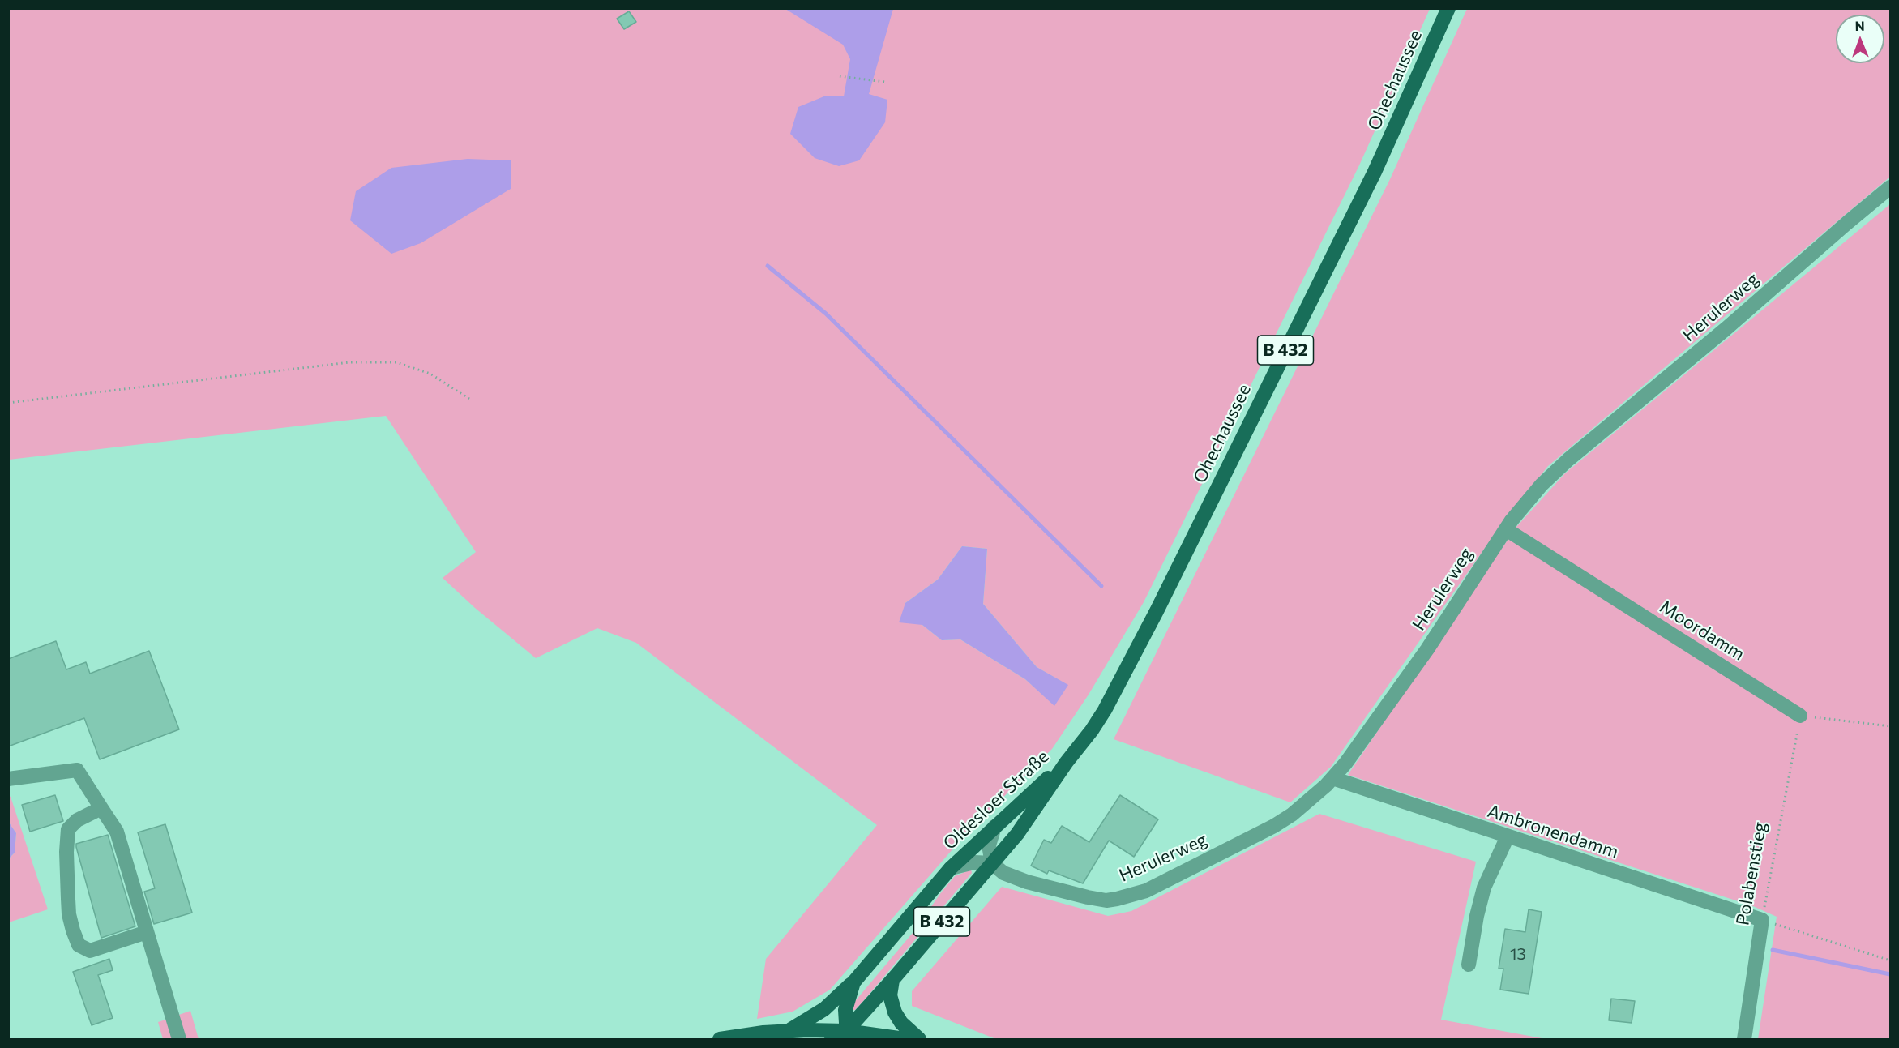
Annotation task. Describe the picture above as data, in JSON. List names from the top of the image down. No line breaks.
{"streets":{"main road":["Ohechaussee","B 432","Oldesloer Straße"],"street":["Herulerweg","Moordamm","Ambronendamm","Polabenstieg"]},"crossings":[["Ohechaussee","Oldesloer Straße"],["Herulerweg","Moordamm"],["Herulerweg","Oldesloer Straße"],["Herulerweg","Ambronendamm"],["B 432","Oldesloer Straße"],["Moordamm","Polabenstieg"],["Ambronendamm","Polabenstieg"]],"house_numbers":["13"],"north":"top"}
